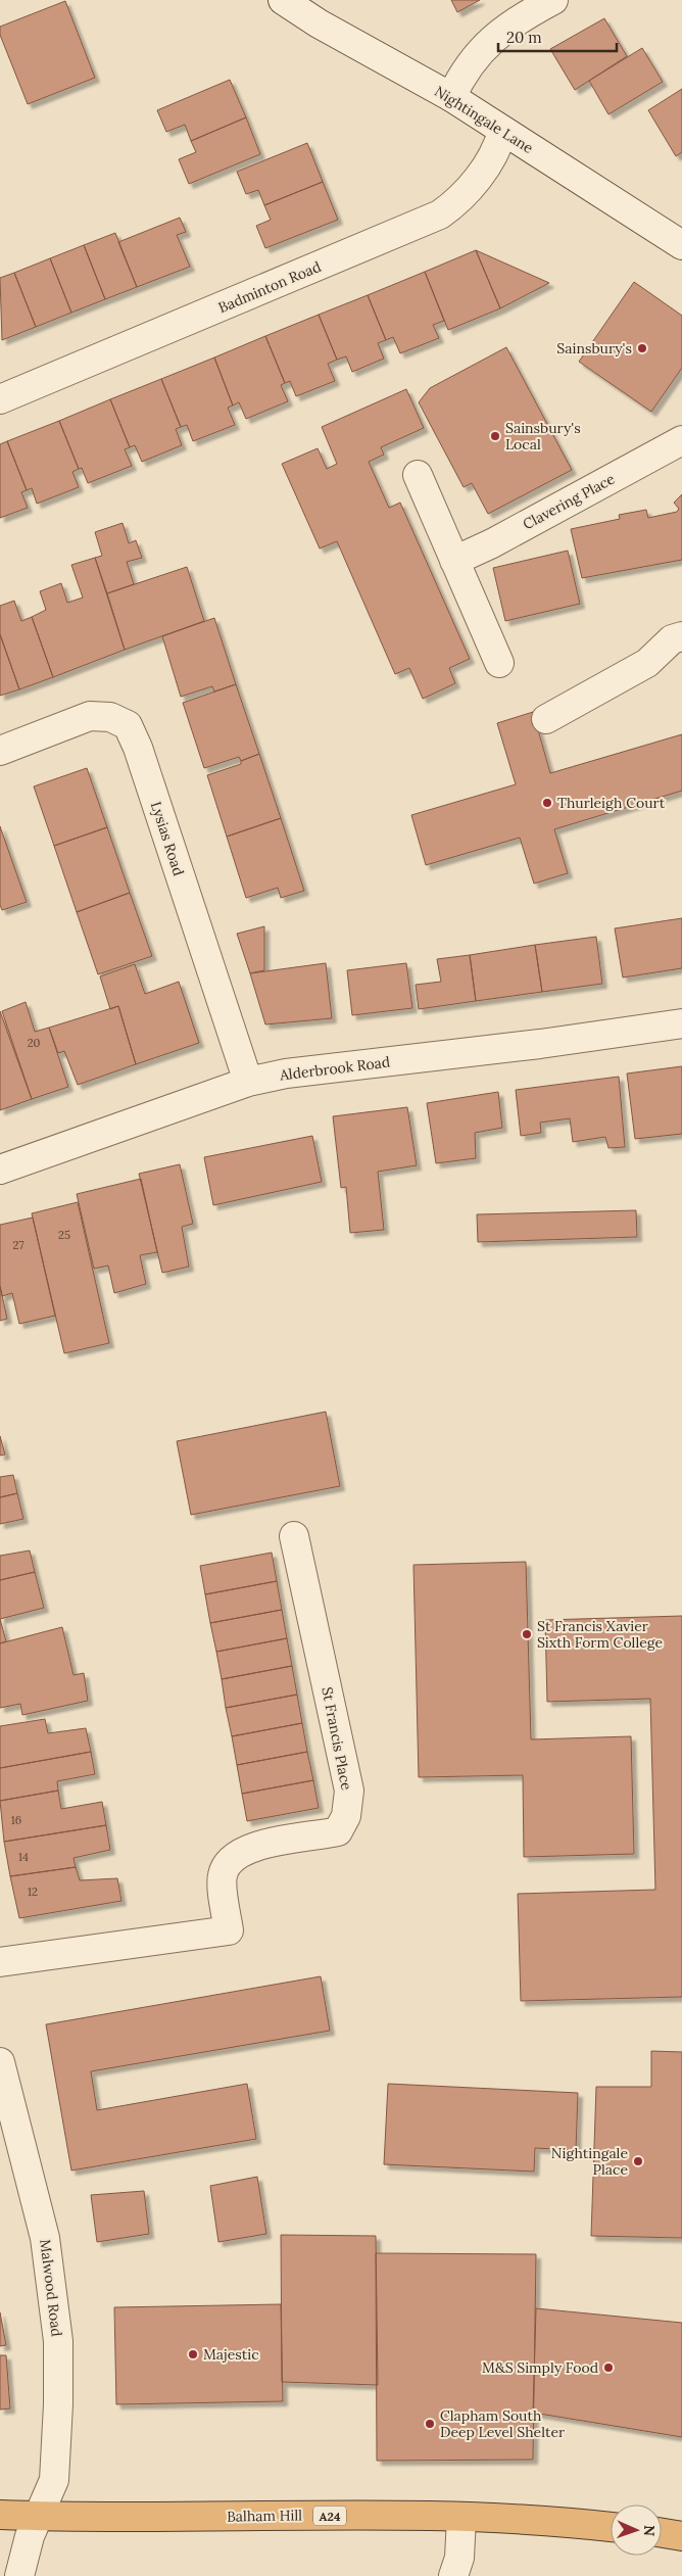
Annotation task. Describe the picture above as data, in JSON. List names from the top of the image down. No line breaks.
{"streets":{"highway":["Balham Hill","A24"],"street":["Nightingale Lane","Badminton Road","Clavering Place","Lysias Road","Alderbrook Road","St Francis Place","Malwood Road"]},"crossings":[["Nightingale Lane","Badminton Road"],["Lysias Road","Alderbrook Road"],["Malwood Road","Balham Hill"]],"places":["Sainsbury's","Sainsbury's Local","Thurleigh Court","St Francis Xavier Sixth Form College","Nightingale Place","Majestic","M&S Simply Food","Clapham South Deep Level Shelter"],"house_numbers":["20","25","27","16","14","12"],"scale_bar":"20 m","north":"right"}
